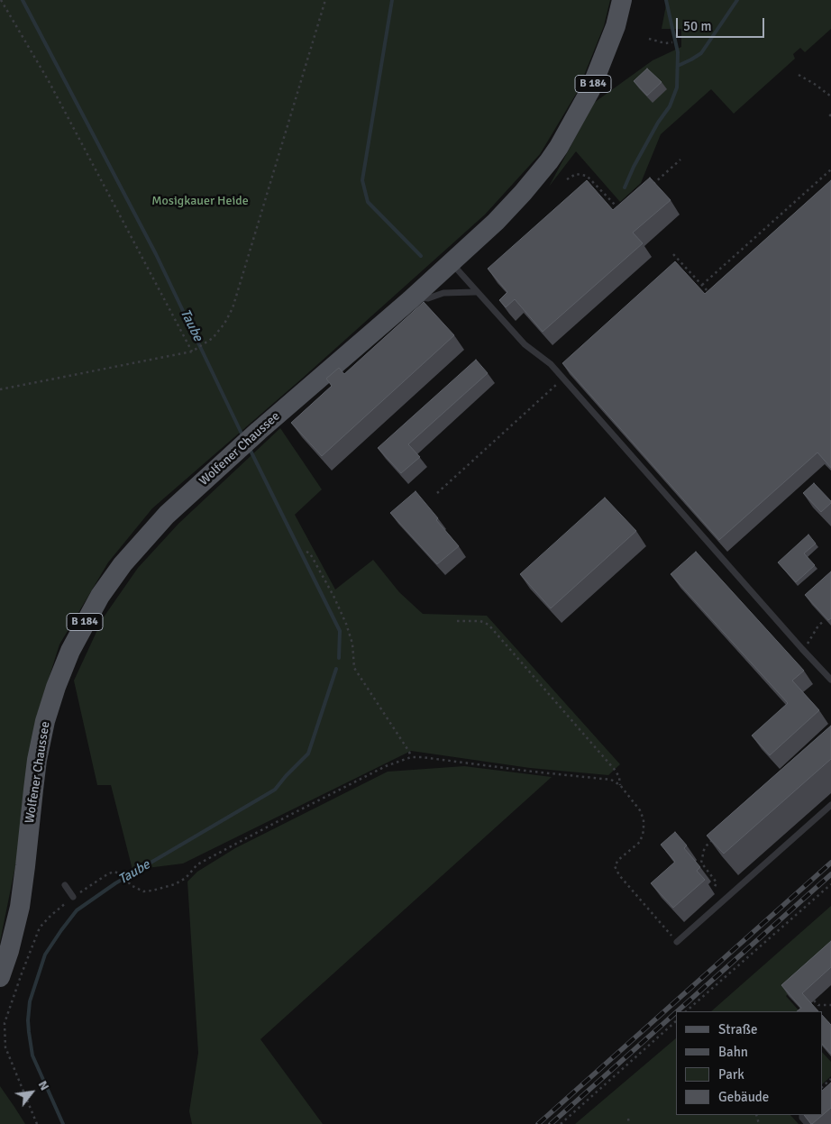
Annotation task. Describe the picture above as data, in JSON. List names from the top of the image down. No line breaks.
{"streets":{"main road":["B 184","Wolfener Chaussee"]},"water":["Taube"],"parks":["Mosigkauer Heide"],"legend":["Straße","Bahn","Park","Gebäude"],"scale_bar":"50 m","north":"top right"}
